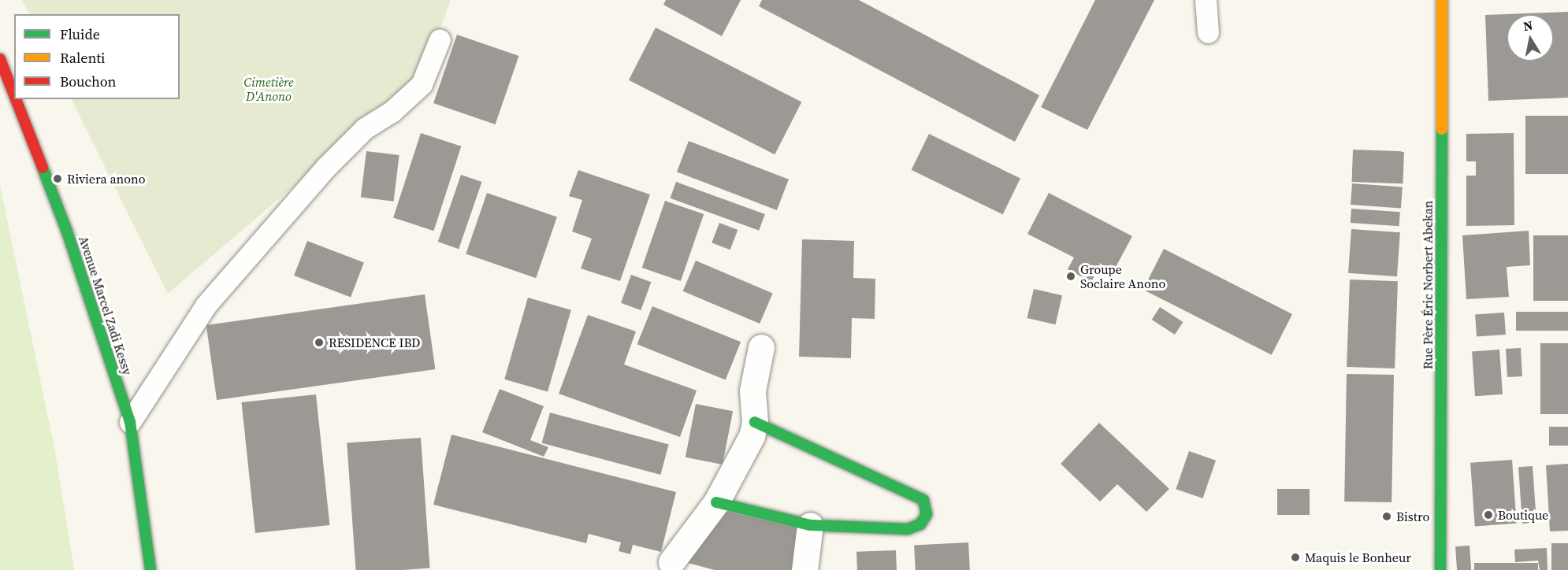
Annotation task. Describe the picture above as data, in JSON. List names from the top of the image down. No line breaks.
{"streets":{"street":["Rue Père Éric Norbert Abekan","Avenue Marcel Zadi Kessy"]},"parks":["Cimetière D'Anono"],"places":["Riviera anono","Groupe Soclaire Anono","RESIDENCE IBD","Boutique","Bistro","Maquis le Bonheur"],"legend":["Fluide","Ralenti","Bouchon"],"north":"top"}
